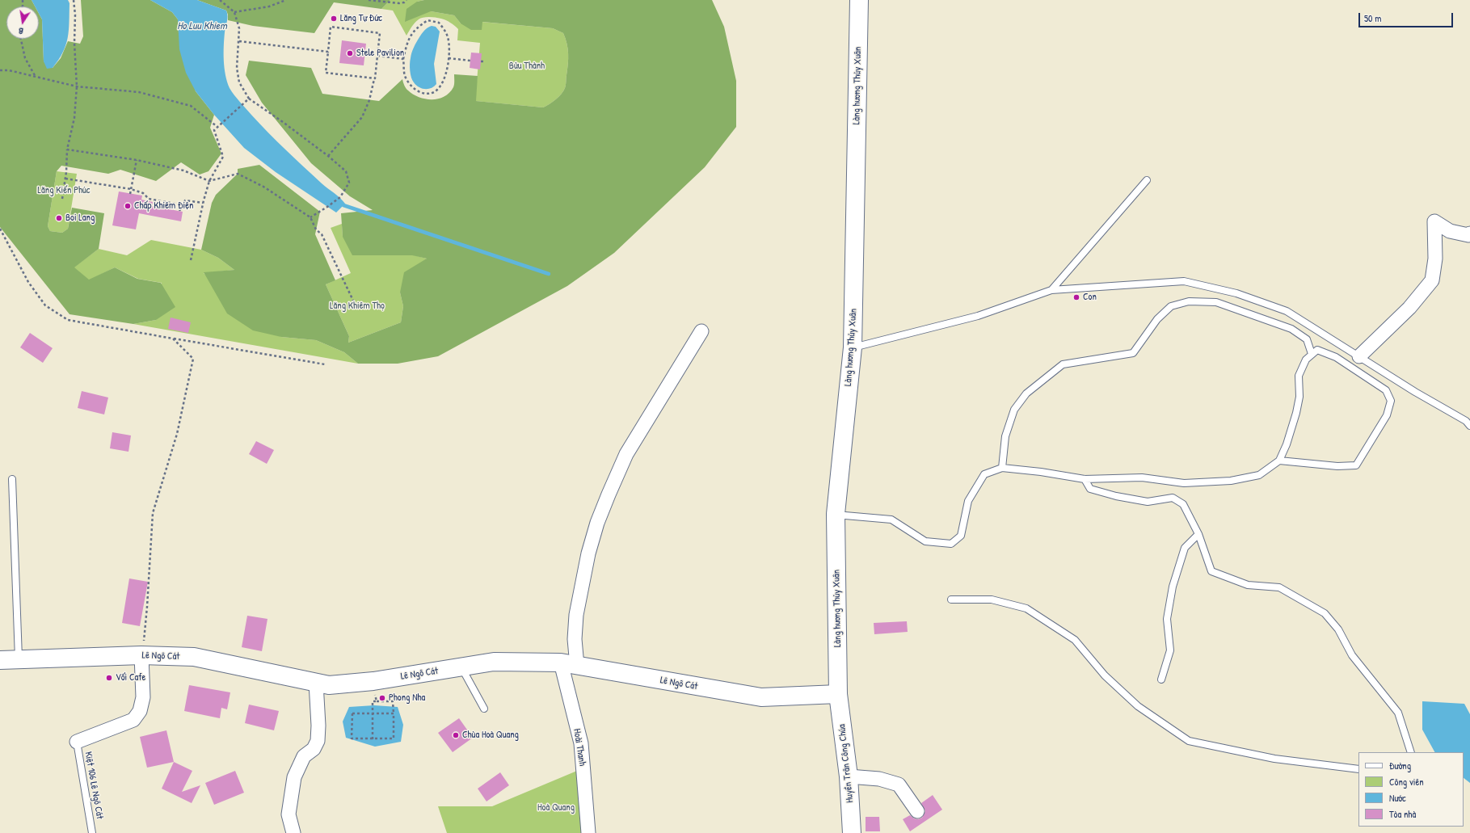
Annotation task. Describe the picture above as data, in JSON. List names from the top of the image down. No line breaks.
{"streets":{"street":["Làng hương Thủy Xuân","Lê Ngô Cát","Hoài Thanh","Huyền Trân Công Chúa"],"lane":["Kiệt 106 Lê Ngô Cát"]},"crossings":[["Làng hương Thủy Xuân","Lê Ngô Cát"],["Làng hương Thủy Xuân","Huyền Trân Công Chúa"],["Lê Ngô Cát","Hoài Thanh"],["Lê Ngô Cát","Huyền Trân Công Chúa"]],"water":["Ho Luu Khiem"],"parks":["Bửu Thành","Lăng Kiến Phúc","Lăng Khiêm Thọ","Hoà Quang"],"places":["Lăng Tự Đức","Stele Pavilion","Chấp Khiêm Điện","Boi Lang","Con","Vối Cafe","Phong Nha","Chùa Hoà Quang"],"legend":["Đường","Công viên","Nước","Tòa nhà"],"scale_bar":"50 m","north":"bottom"}
